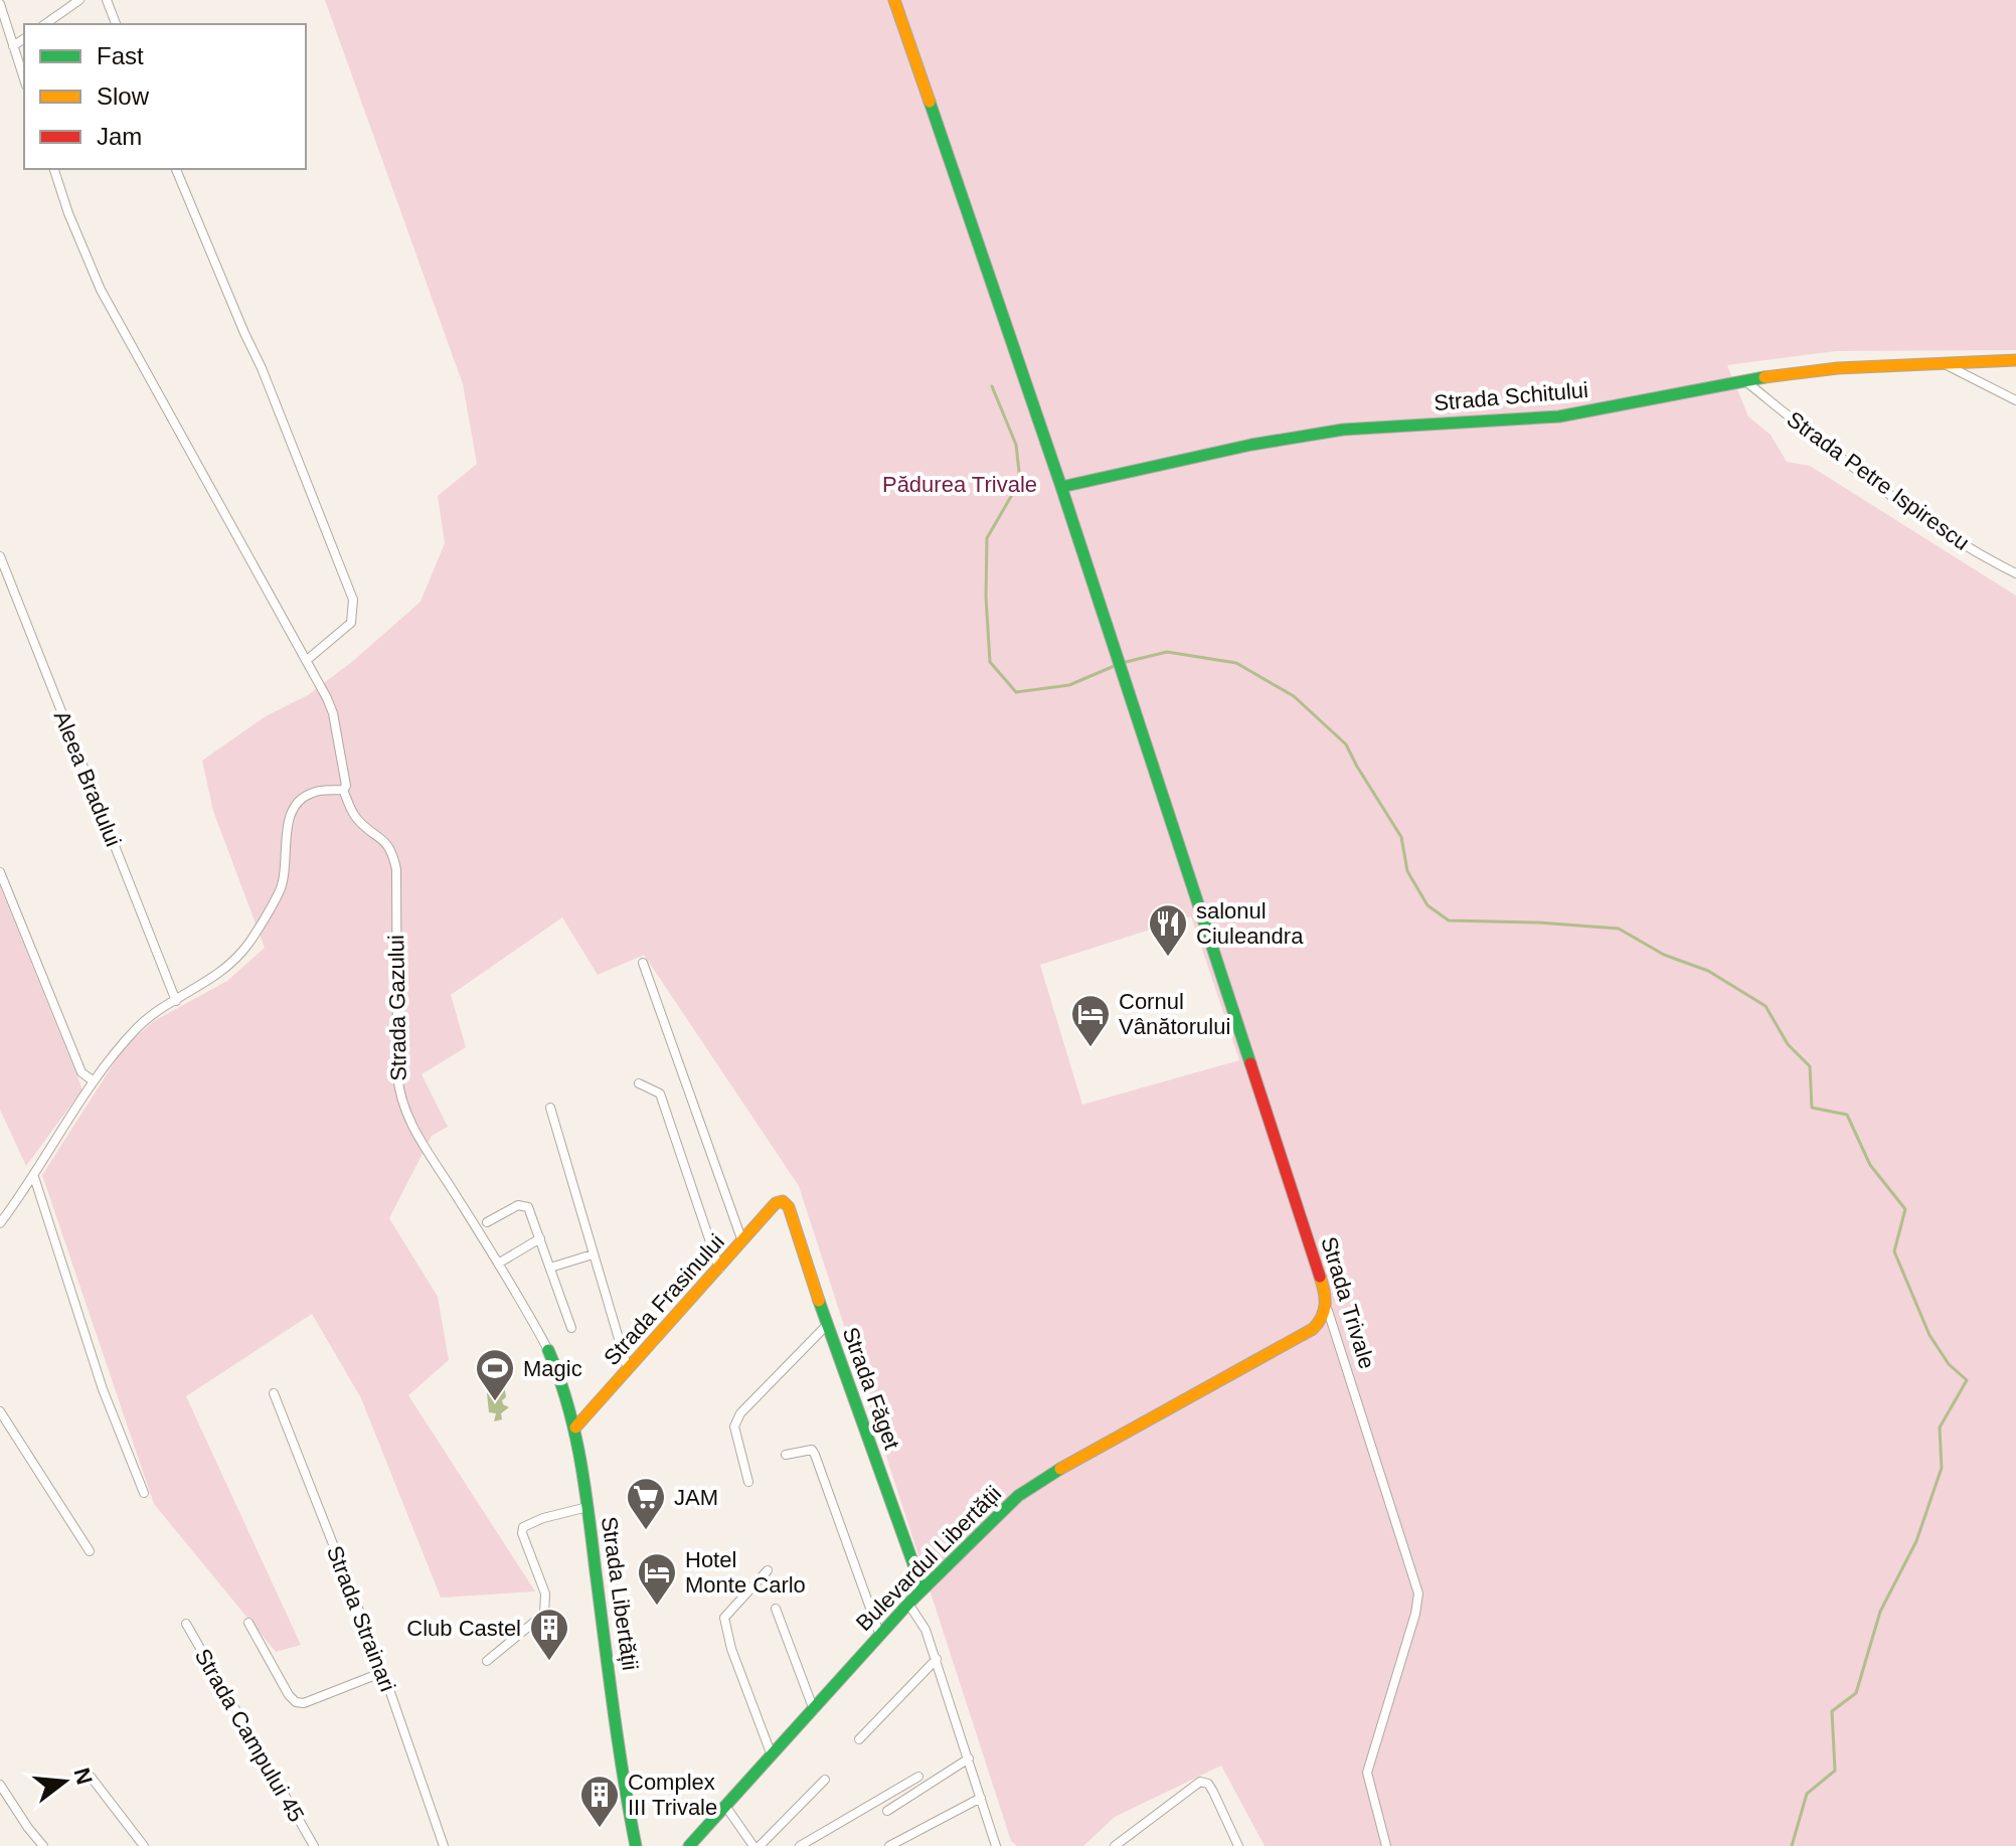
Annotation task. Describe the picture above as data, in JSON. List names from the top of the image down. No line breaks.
{"streets":{"main road":["Strada Schitului","Strada Frasinului","Strada Trivale","Strada Făget","Bulevardul Libertății","Strada Libertății"],"street":["Strada Petre Ispirescu","Aleea Bradului","Strada Gazului","Strada Strainari","Strada Campului 45"]},"crossings":[["Strada Schitului","Strada Petre Ispirescu"],["Strada Schitului","Strada Trivale"],["Strada Gazului","Strada Libertății"],["Strada Frasinului","Strada Făget"],["Strada Frasinului","Strada Libertății"],["Strada Trivale","Bulevardul Libertății"],["Strada Făget","Bulevardul Libertății"]],"parks":["Pădurea Trivale"],"places":{"restaurant":["salonul Ciuleandra"],"hotel":["Cornul Vânătorului","Hotel Monte Carlo"],"sports":["Magic"],"supermarket":["JAM"],"building":["Club Castel","Complex III Trivale"]},"legend":["Fast","Slow","Jam"],"north":"right"}
